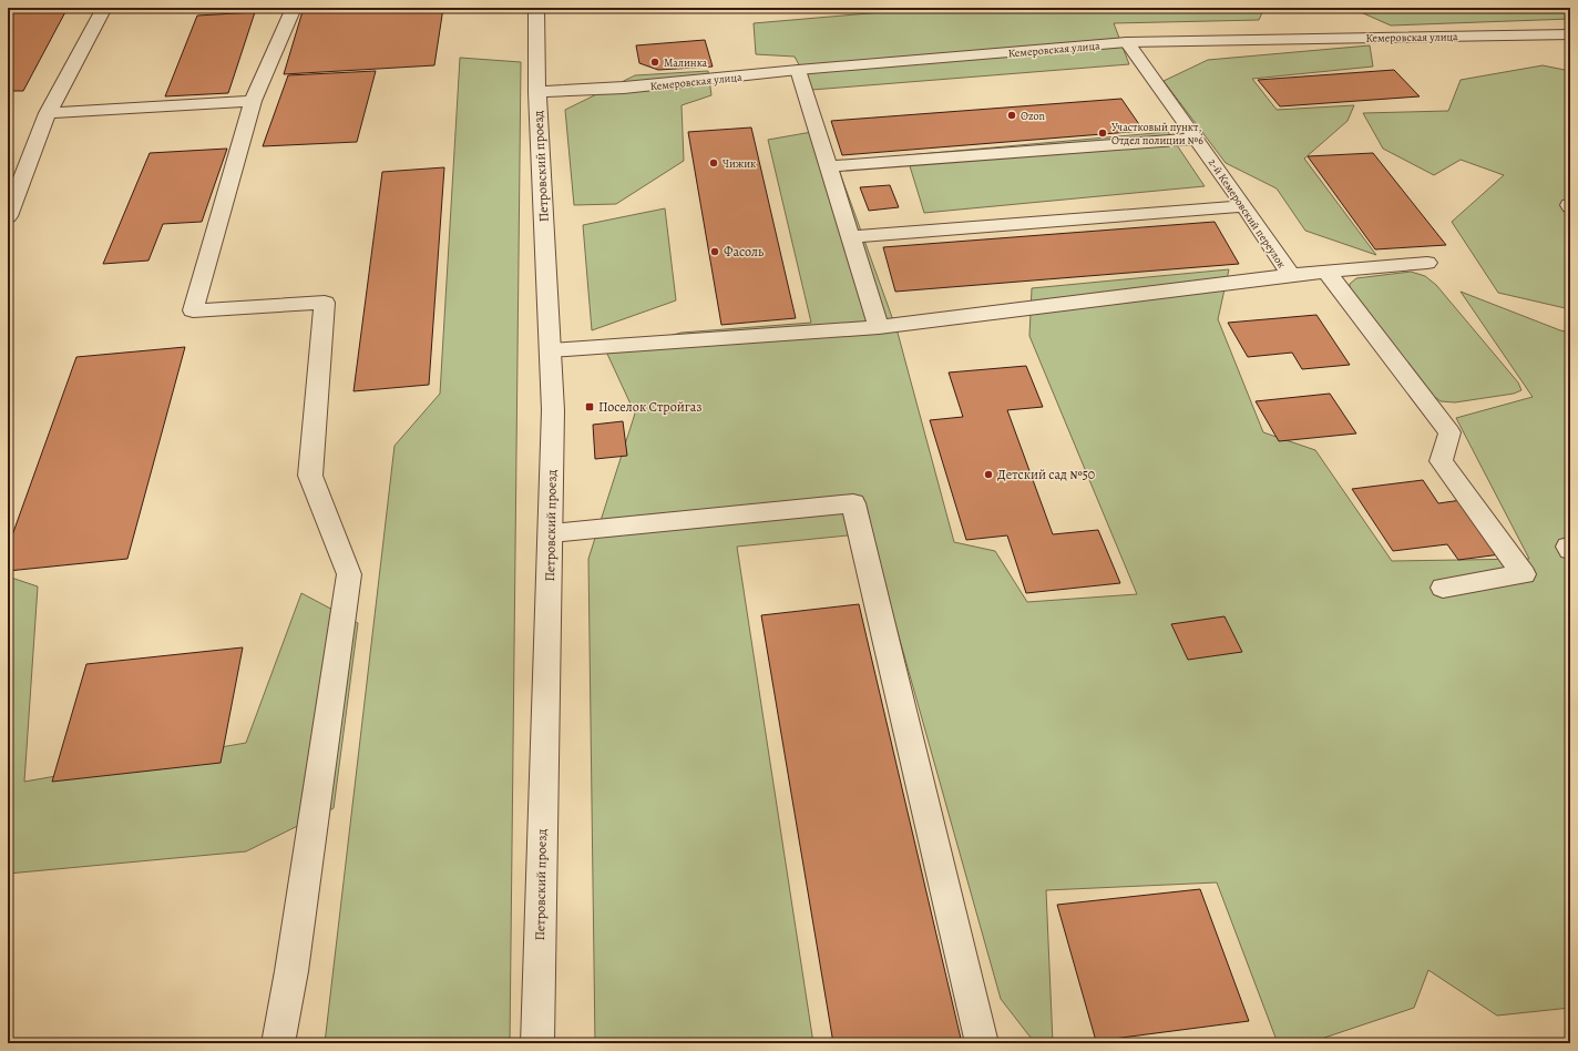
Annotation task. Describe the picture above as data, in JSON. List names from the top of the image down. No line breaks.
{"streets":{"street":["Кемеровская улица","Петровский проезд","2-й Кемеровский переулок"]},"crossings":[["Кемеровская улица","Петровский проезд"],["Кемеровская улица","2-й Кемеровский переулок"]],"places":{"other":["Малинка","Ozon","Участковый пункт, Отдел полиции №6","Чижик","Фасоль","Детский сад №50"],"transit":["Поселок Стройгаз"]}}
